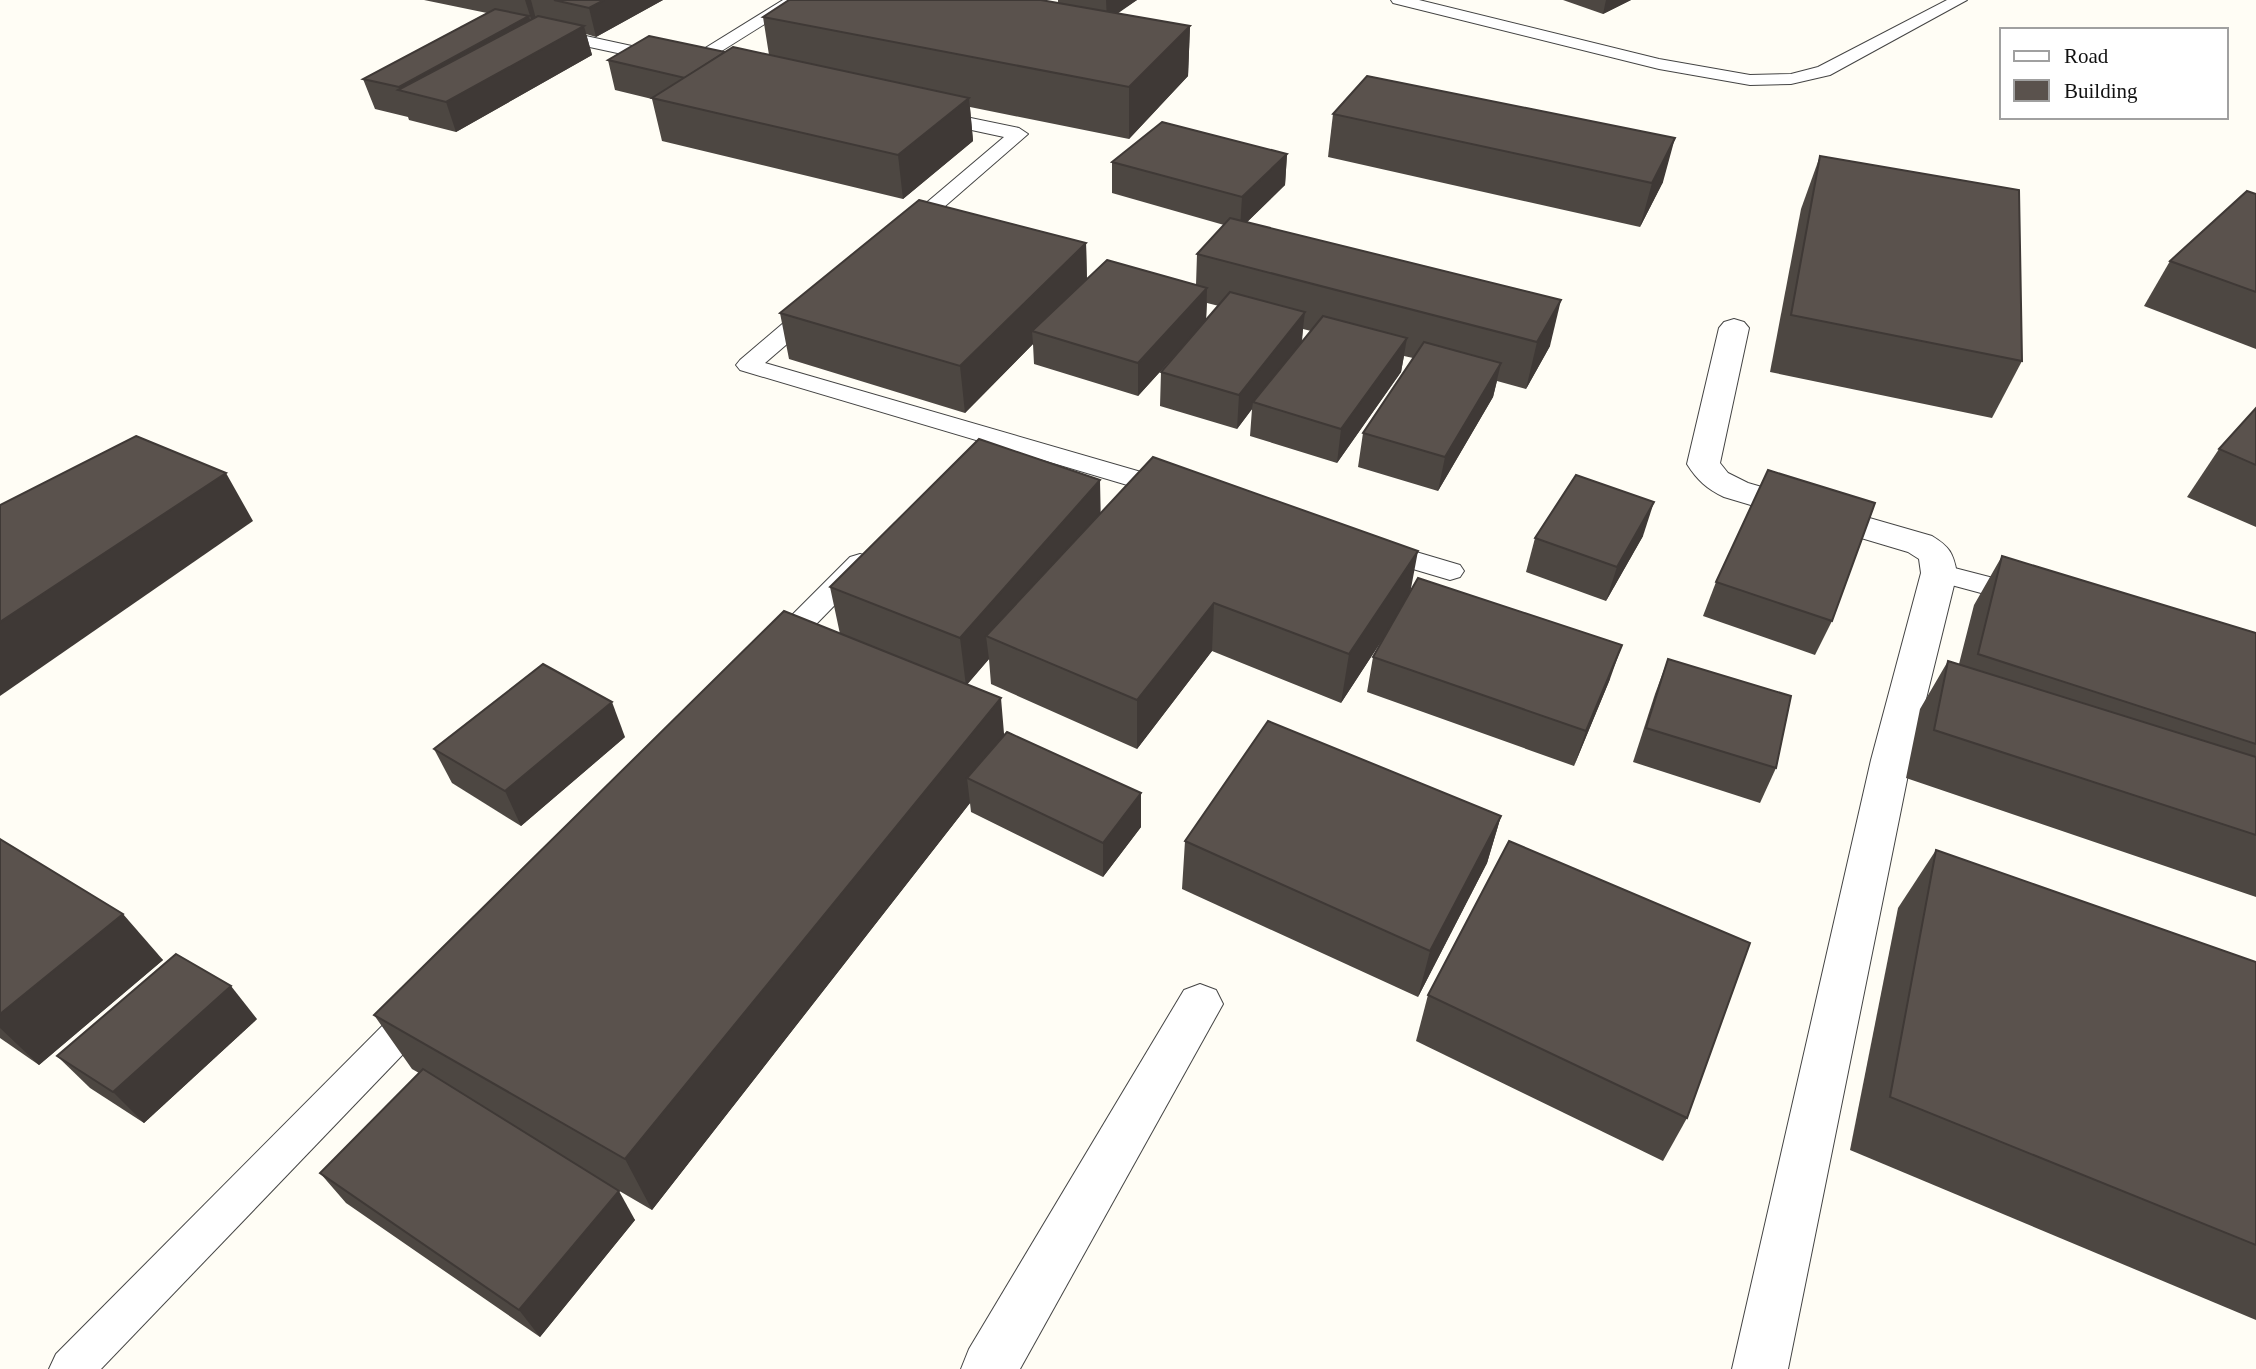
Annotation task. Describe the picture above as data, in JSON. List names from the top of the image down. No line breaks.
{"legend":["Road","Building"]}
